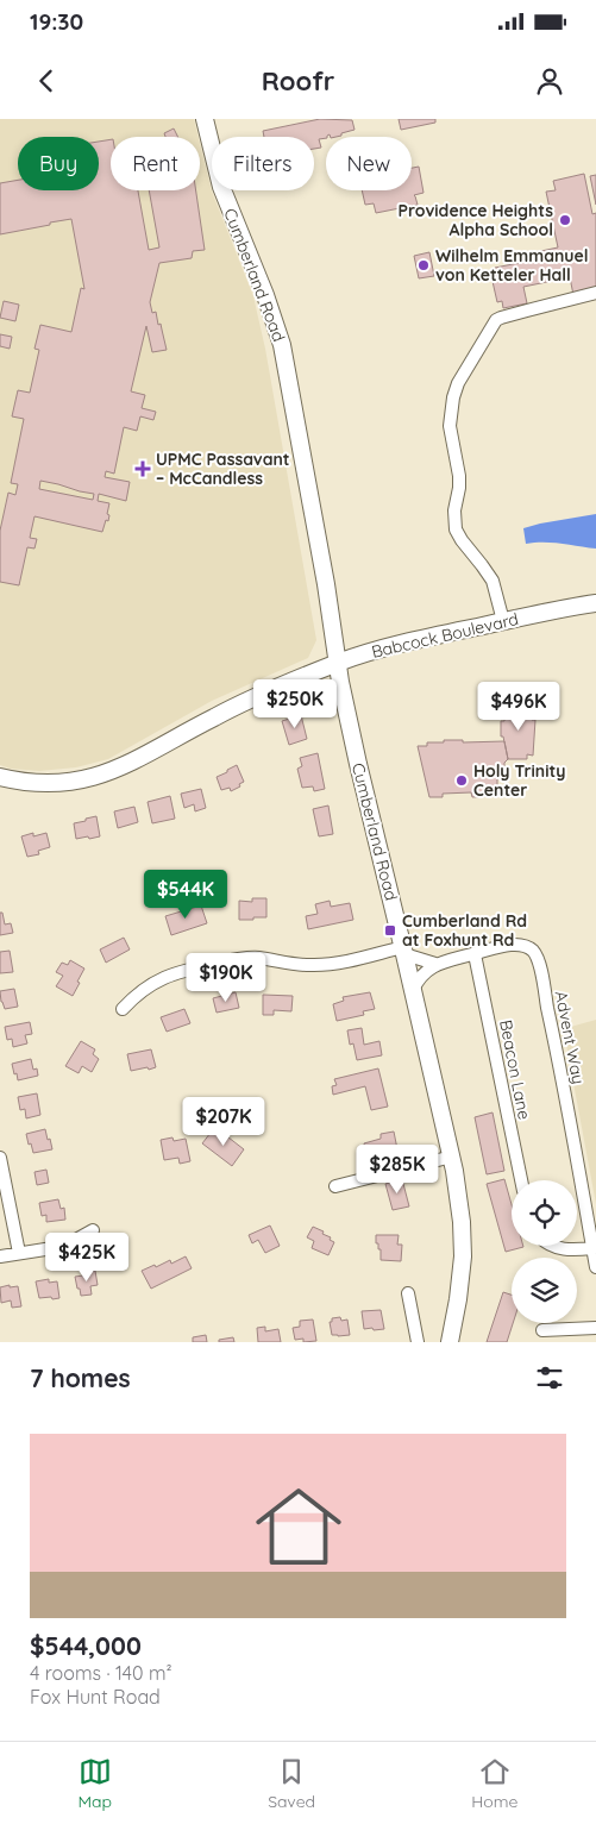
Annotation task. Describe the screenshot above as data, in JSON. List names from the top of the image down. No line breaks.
{"streets":{"main road":["Cumberland Road","Babcock Boulevard"],"street":["Advent Way","Beacon Lane"]},"crossings":[["Cumberland Road","Babcock Boulevard"],["Advent Way","Beacon Lane"]],"places":{"other":["Providence Heights Alpha School","Wilhelm Emmanuel von Ketteler Hall","Holy Trinity Center"],"health":["UPMC Passavant – McCandless"],"transit":["Cumberland Rd at Foxhunt Rd"]},"page":{"status":"19:30","header":"Roofr","chip":["Buy","Rent","Filters","New"],"price":["$250K","$496K","$544K","$190K","$207K","$285K","$425K"],"heading":"7 homes","list":[{"name":"$544,000","note":"4 rooms · 140 m² · Fox Hunt Road"}],"tabs":["Map","Saved","Home"]}}
